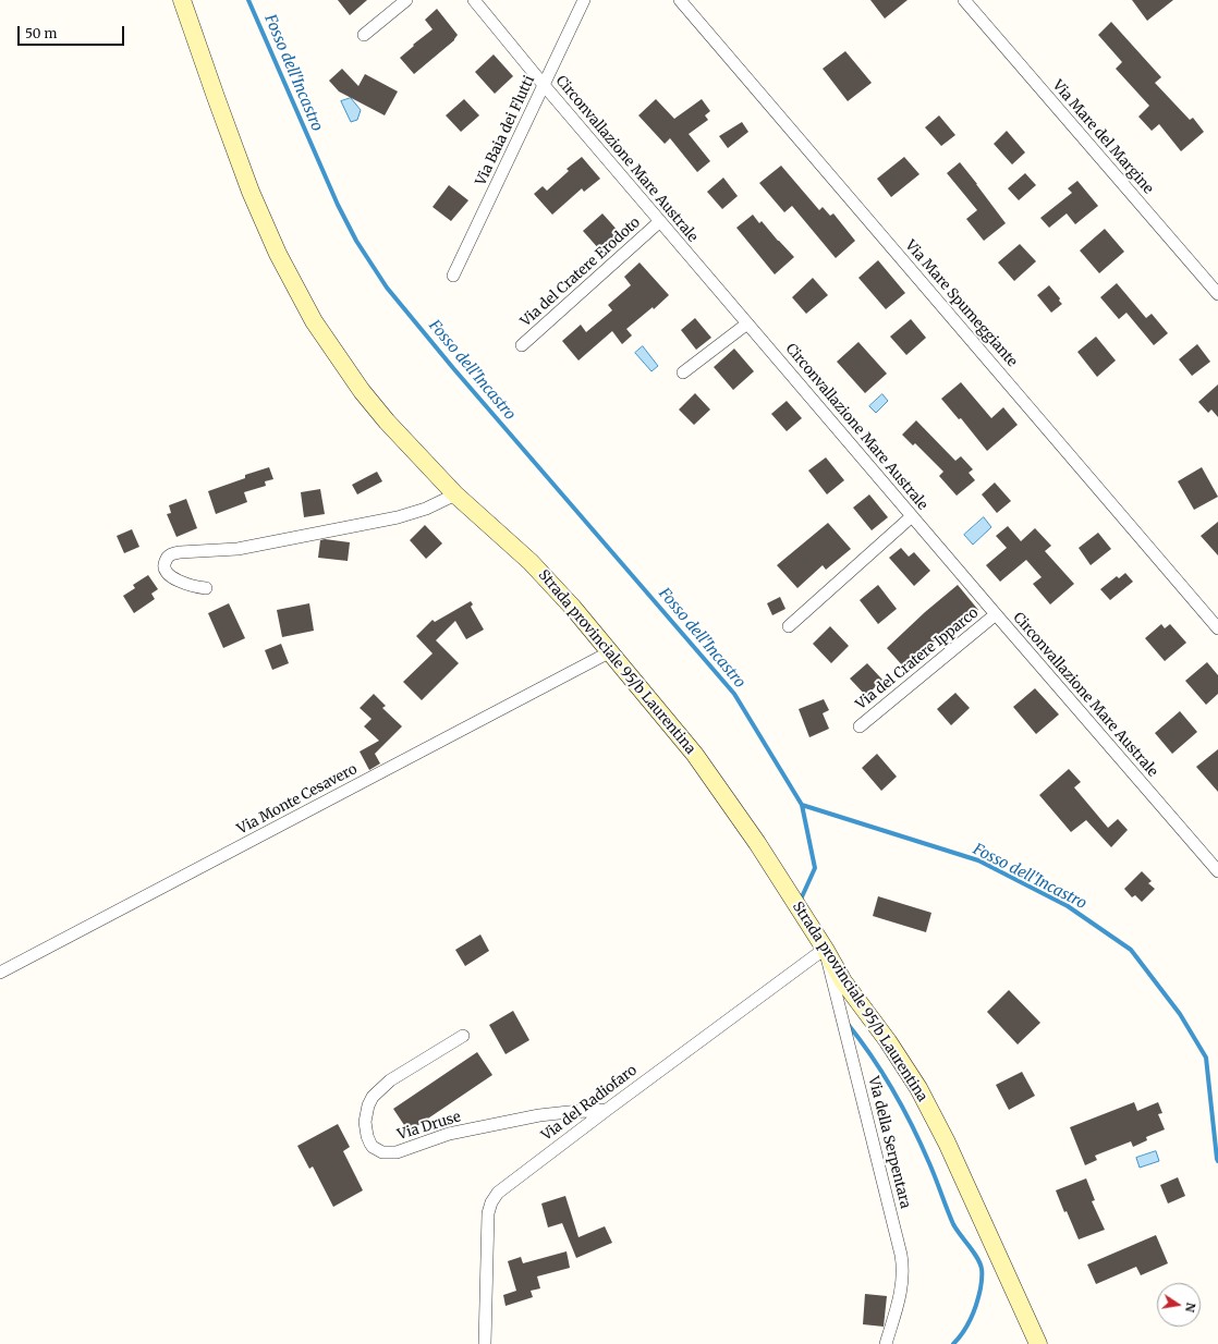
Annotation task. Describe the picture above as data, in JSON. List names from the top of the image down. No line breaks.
{"streets":{"main road":["Strada provinciale 95/b Laurentina"],"street":["Via Baia dei Flutti","Via Mare del Margine","Circonvallazione Mare Australe","Via del Cratere Erodoto","Via Mare Spumeggiante","Via del Cratere Ipparco","Via Monte Cesavero","Via del Radiofaro","Via Druse","Via della Serpentara"]},"crossings":[["Via Baia dei Flutti","Circonvallazione Mare Australe"],["Circonvallazione Mare Australe","Via del Cratere Erodoto"],["Circonvallazione Mare Australe","Via del Cratere Ipparco"],["Strada provinciale 95/b Laurentina","Via Monte Cesavero"],["Strada provinciale 95/b Laurentina","Via del Radiofaro"],["Strada provinciale 95/b Laurentina","Via della Serpentara"],["Via del Radiofaro","Via Druse"],["Via del Radiofaro","Via della Serpentara"]],"water":["Fosso dell'Incastro"],"scale_bar":"50 m","north":"right"}
